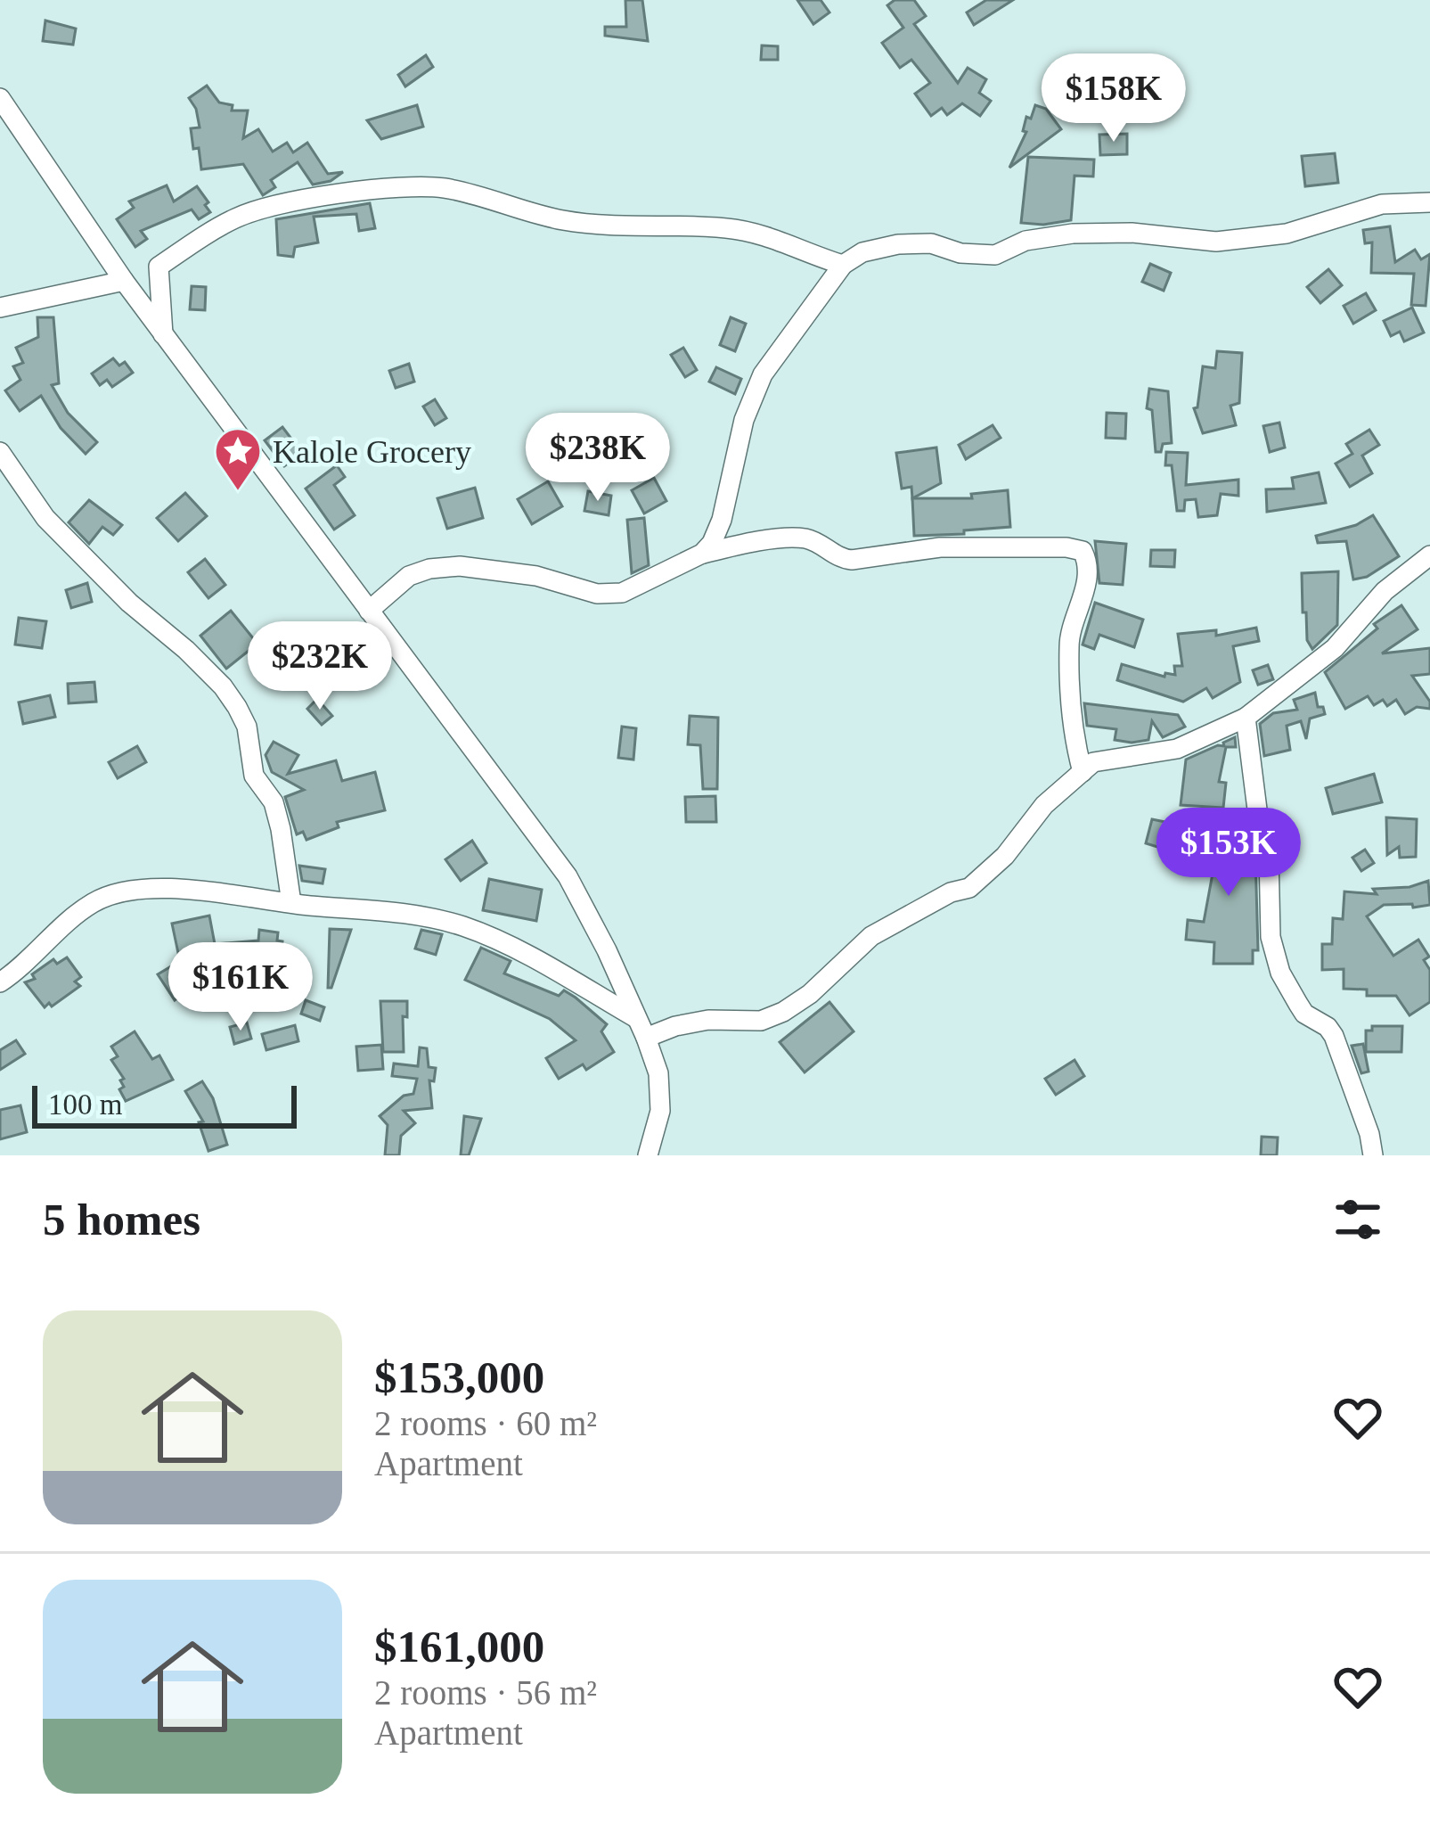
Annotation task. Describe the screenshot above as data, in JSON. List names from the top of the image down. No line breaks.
{"places":{"place":["Kalole Grocery"]},"scale_bar":"100 m","page":{"price":["$158K","$238K","$232K","$153K","$161K"],"scale":"100 m","heading":"5 homes","list":[{"name":"$153,000","note":"2 rooms · 60 m² · Apartment"},{"name":"$161,000","note":"2 rooms · 56 m² · Apartment"}]}}
